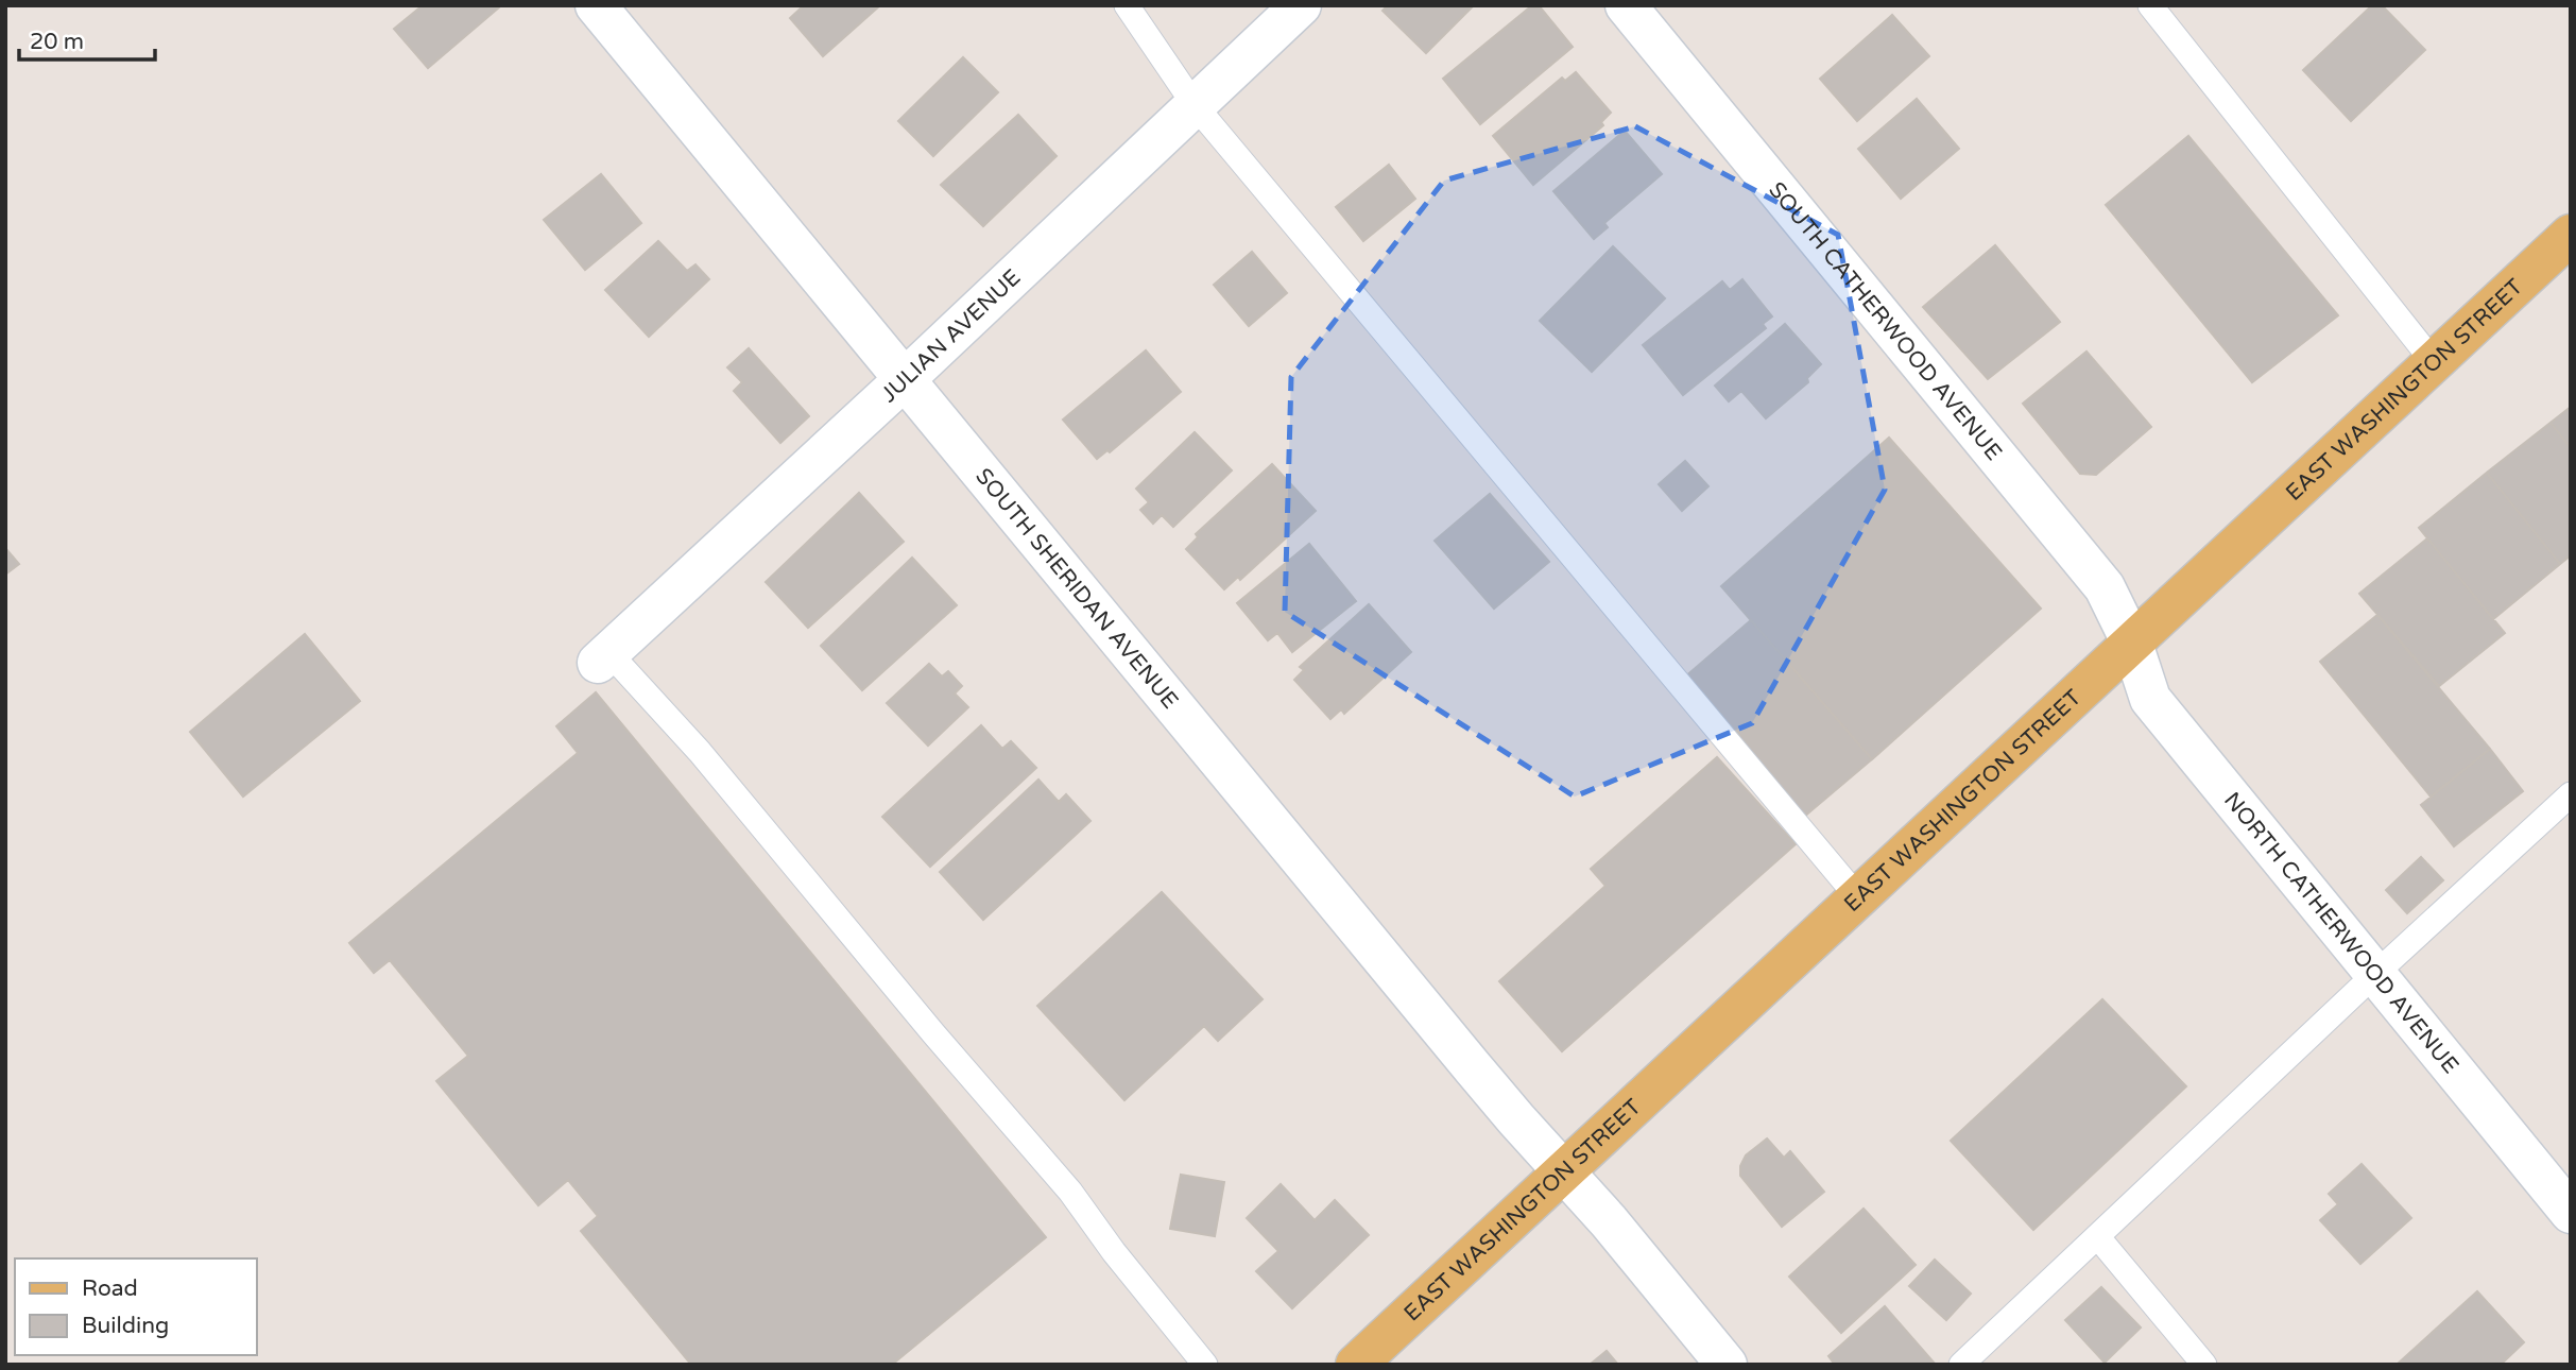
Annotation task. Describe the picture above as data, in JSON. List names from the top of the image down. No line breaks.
{"streets":{"main road":["EAST WASHINGTON STREET"],"street":["SOUTH CATHERWOOD AVENUE","JULIAN AVENUE","SOUTH SHERIDAN AVENUE","NORTH CATHERWOOD AVENUE"]},"crossings":[["SOUTH CATHERWOOD AVENUE","EAST WASHINGTON STREET"],["SOUTH CATHERWOOD AVENUE","NORTH CATHERWOOD AVENUE"],["JULIAN AVENUE","SOUTH SHERIDAN AVENUE"],["EAST WASHINGTON STREET","SOUTH SHERIDAN AVENUE"],["EAST WASHINGTON STREET","NORTH CATHERWOOD AVENUE"]],"legend":["Road","Building"],"scale_bar":"20 m"}
